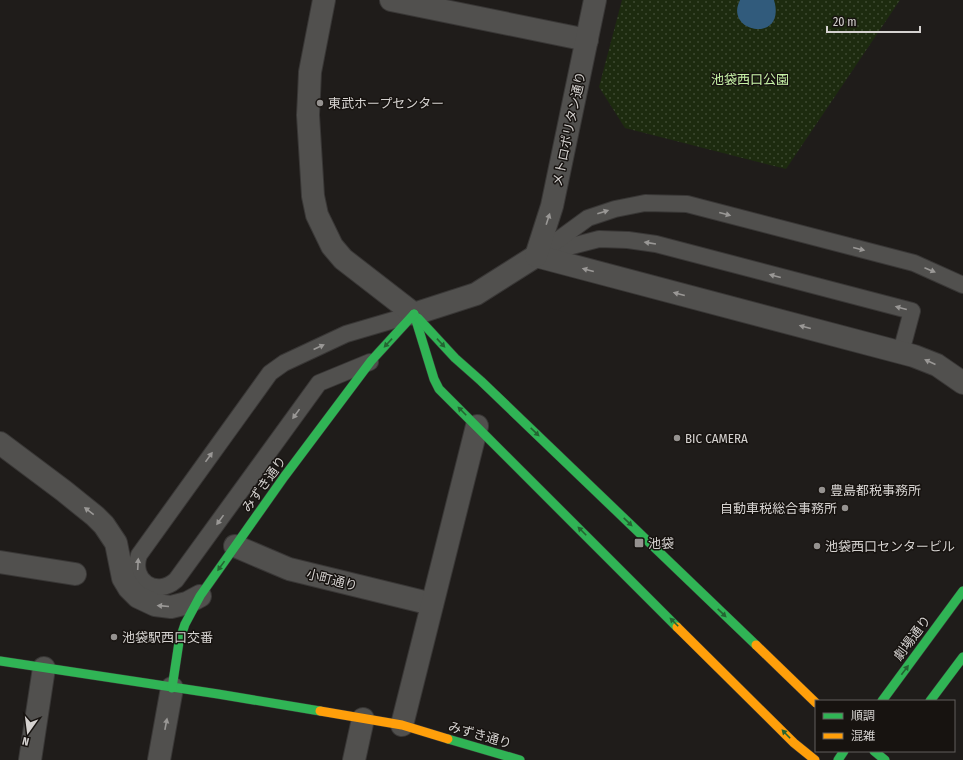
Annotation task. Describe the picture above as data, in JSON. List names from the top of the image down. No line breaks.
{"streets":{"street":["メトロポリタン通り","みずき通り","小町通り","劇場通り"]},"crossings":[["みずき通り","小町通り"]],"one_way":["メトロポリタン通り"],"parks":["池袋西口公園"],"places":{"other":["東武ホープセンター","BIC CAMERA","豊島都税事務所","自動車税総合事務所","池袋西口センタービル","池袋駅西口交番"],"transit":["池袋"]},"legend":["順調","混雑"],"scale_bar":"20 m","north":"bottom"}
